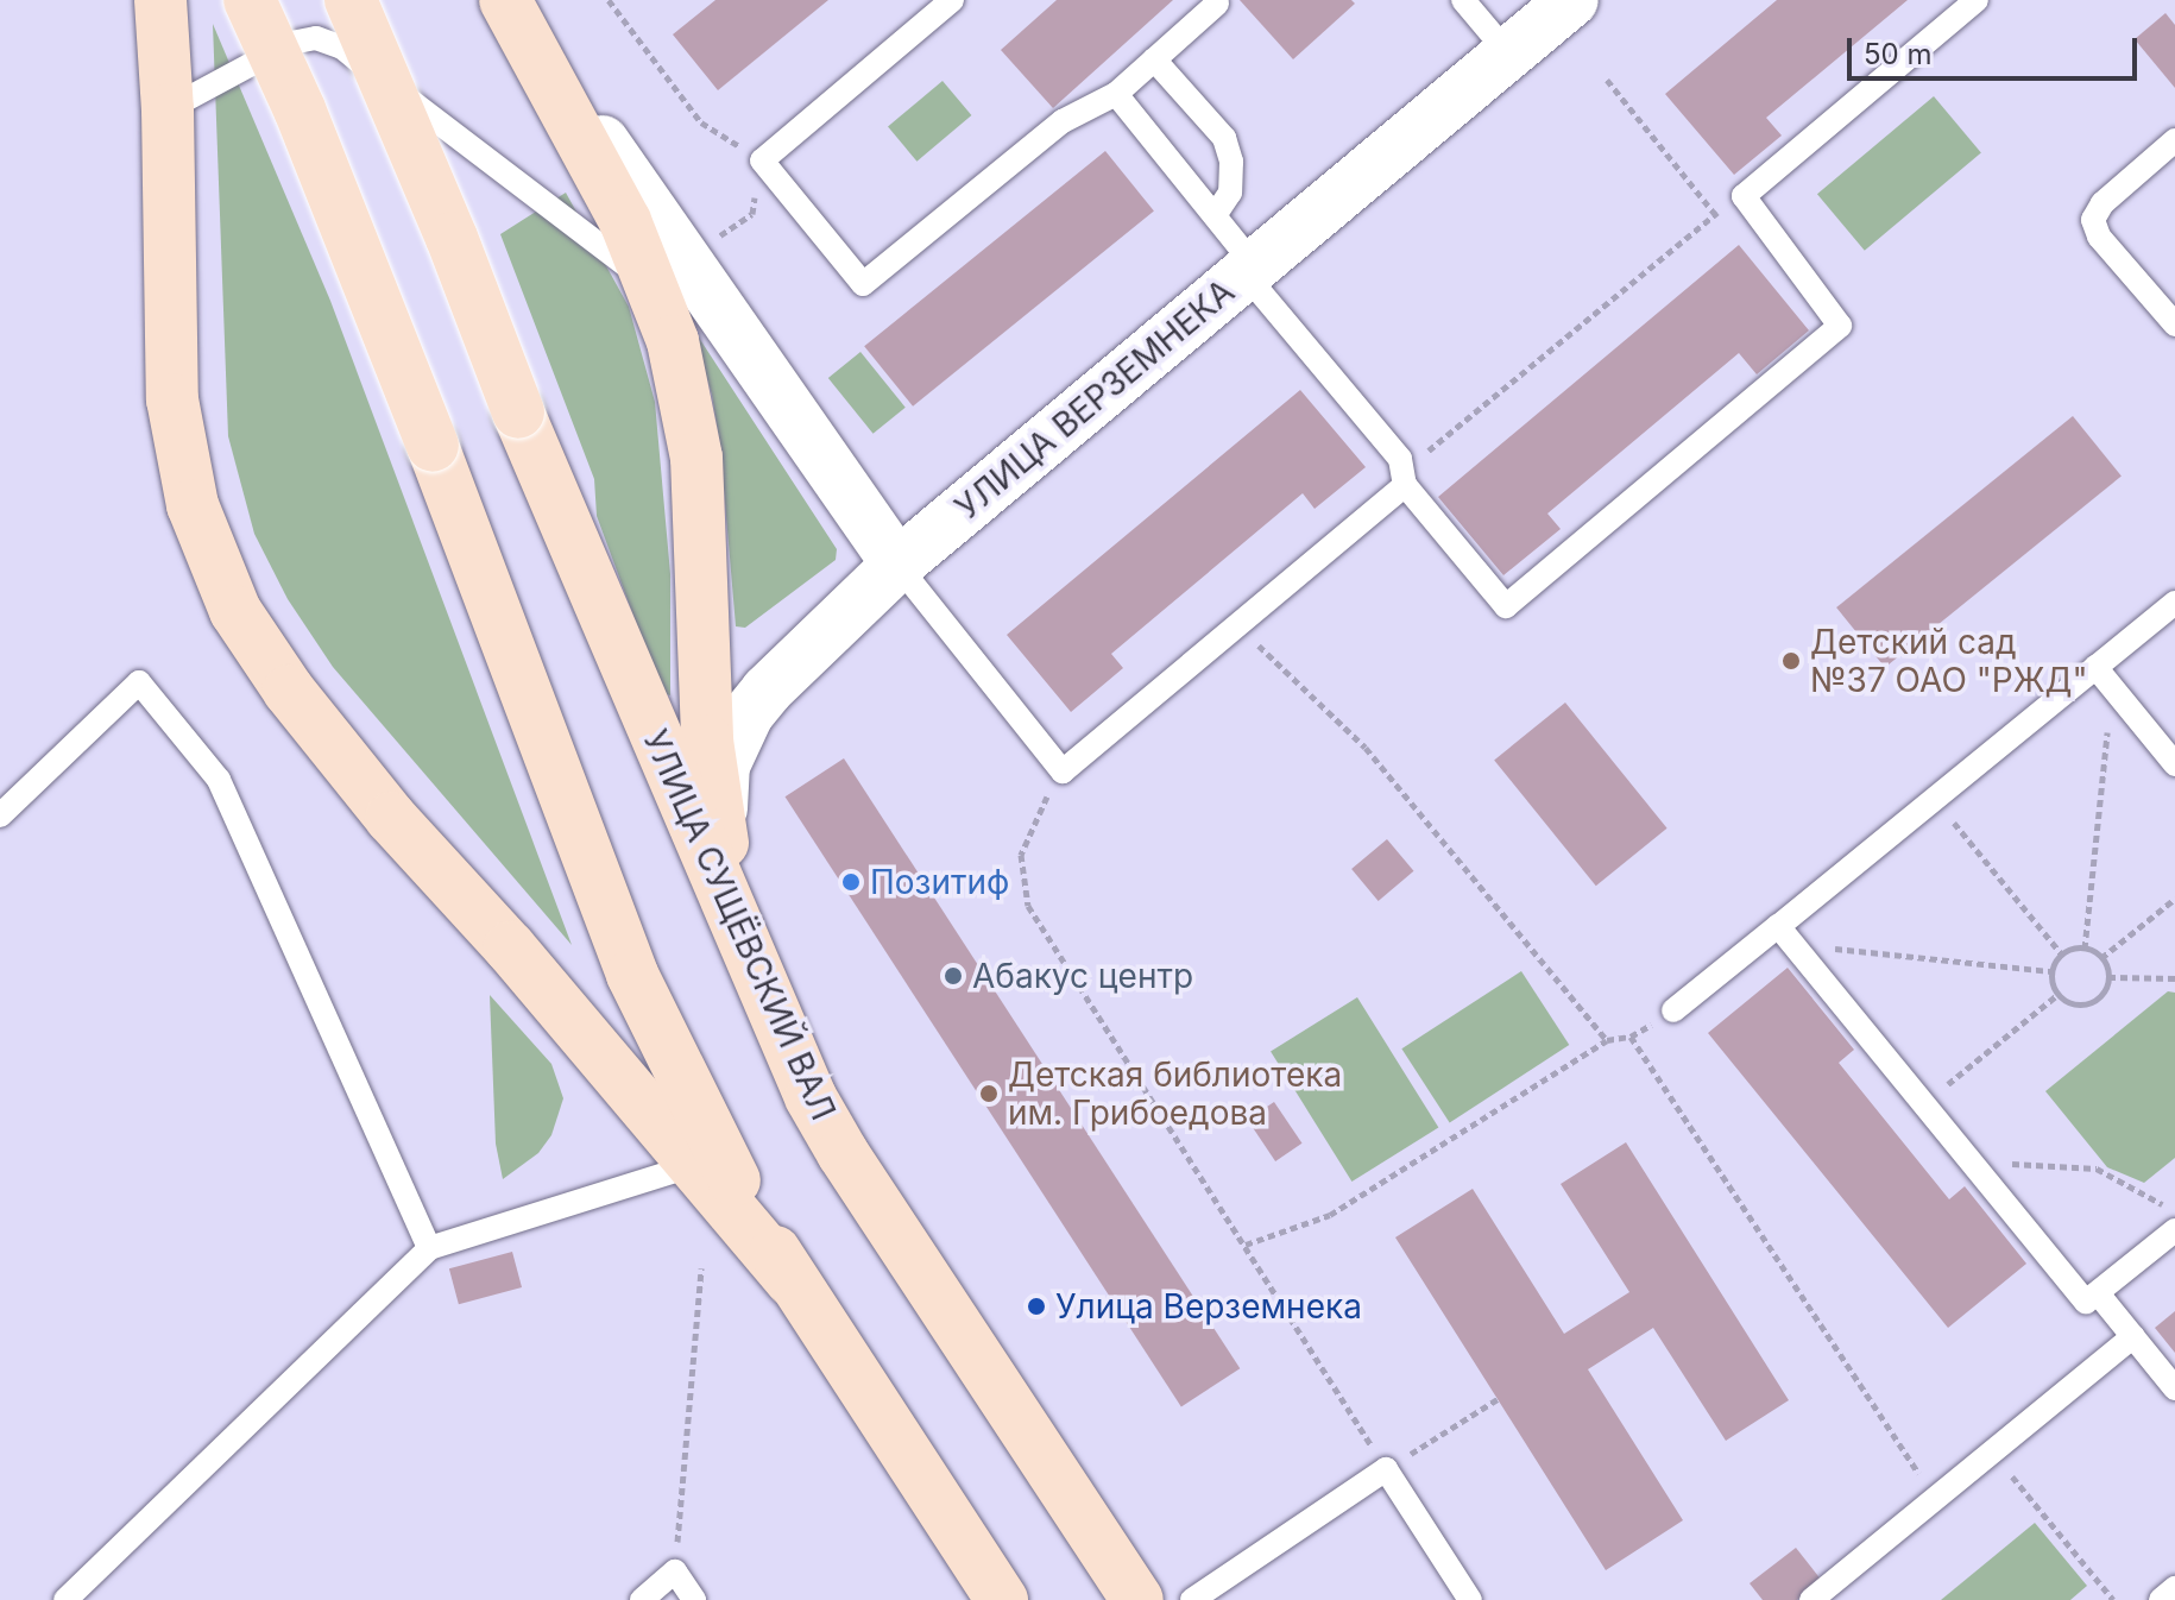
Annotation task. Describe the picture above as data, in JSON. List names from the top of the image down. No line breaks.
{"streets":{"main road":["УЛИЦА СУЩЁВСКИЙ ВАЛ"],"street":["УЛИЦА ВЕРЗЕМНЕКА"]},"places":["Детский сад №37 ОАО \"РЖД\"","Позитиф","Абакус центр","Детская библиотека им. Грибоедова","Улица Верземнека"],"scale_bar":"50 m"}
